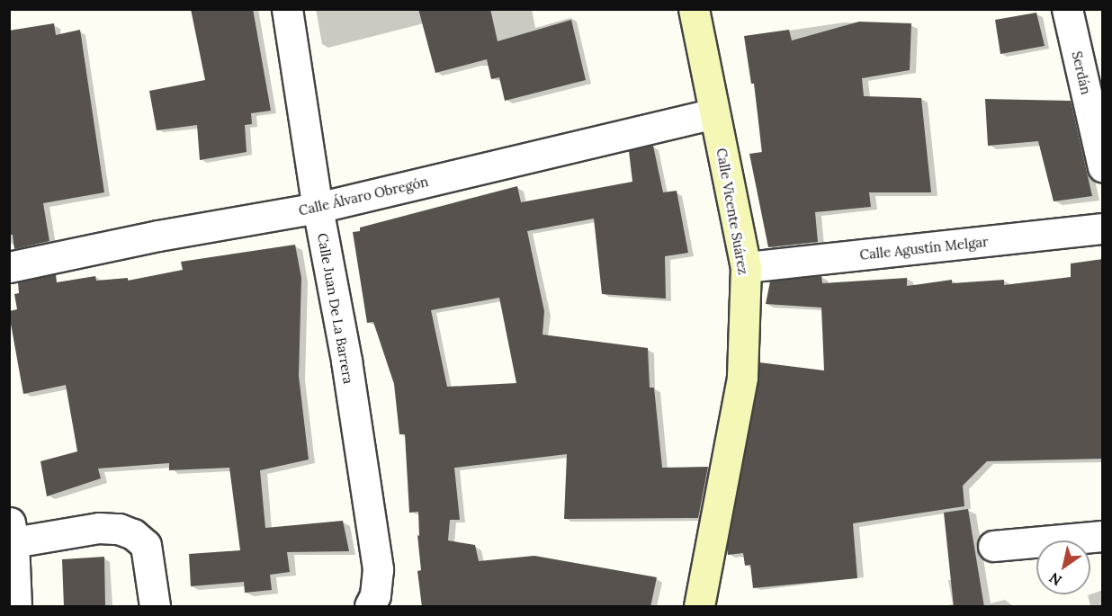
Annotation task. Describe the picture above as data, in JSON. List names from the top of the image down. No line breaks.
{"streets":{"street":["Serdán","Calle Álvaro Obregón","Calle Vicente Suárez","Calle Agustín Melgar","Calle Juan De La Barrera"]},"crossings":[["Calle Álvaro Obregón","Calle Vicente Suárez"],["Calle Álvaro Obregón","Calle Juan De La Barrera"],["Calle Vicente Suárez","Calle Agustín Melgar"]],"north":"bottom left"}
